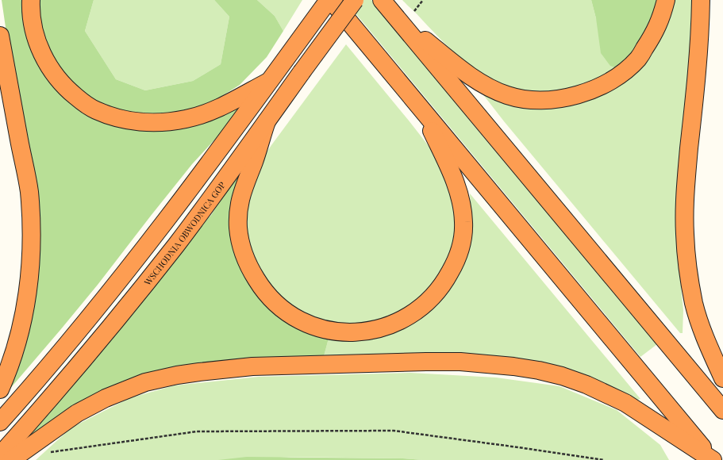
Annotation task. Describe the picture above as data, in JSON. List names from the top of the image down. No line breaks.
{"streets":{"highway":["WSCHODNIA OBWODNICA GOP"]}}
